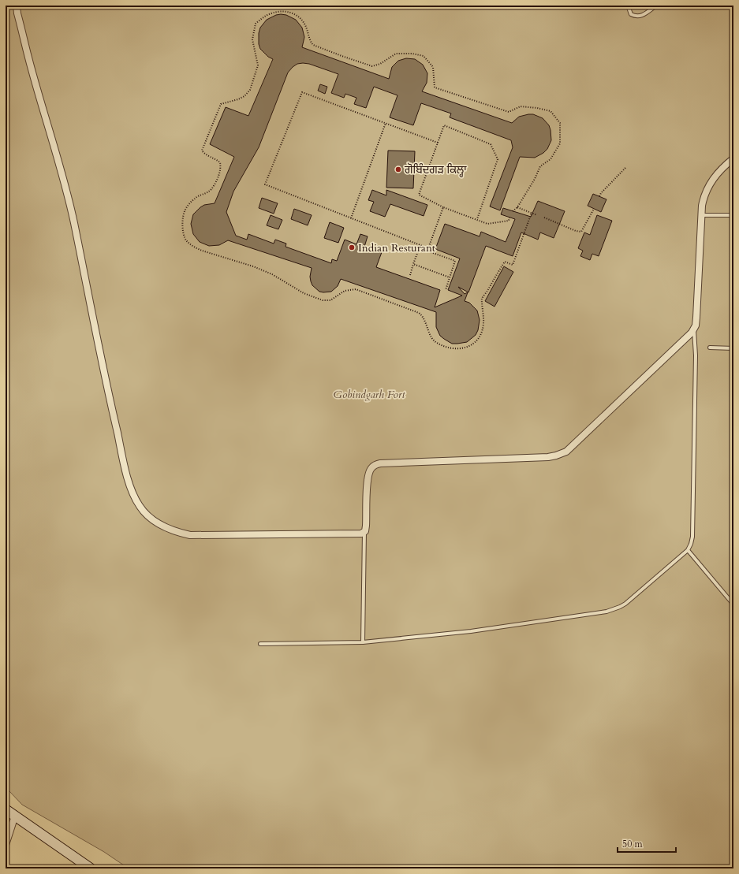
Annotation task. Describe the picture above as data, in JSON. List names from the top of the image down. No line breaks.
{"parks":["Gobindgarh Fort"],"places":["ਗੋਬਿੰਦਗੜ ਕਿਲ੍ਹਾ","Indian Resturant"],"scale_bar":"50 m"}
